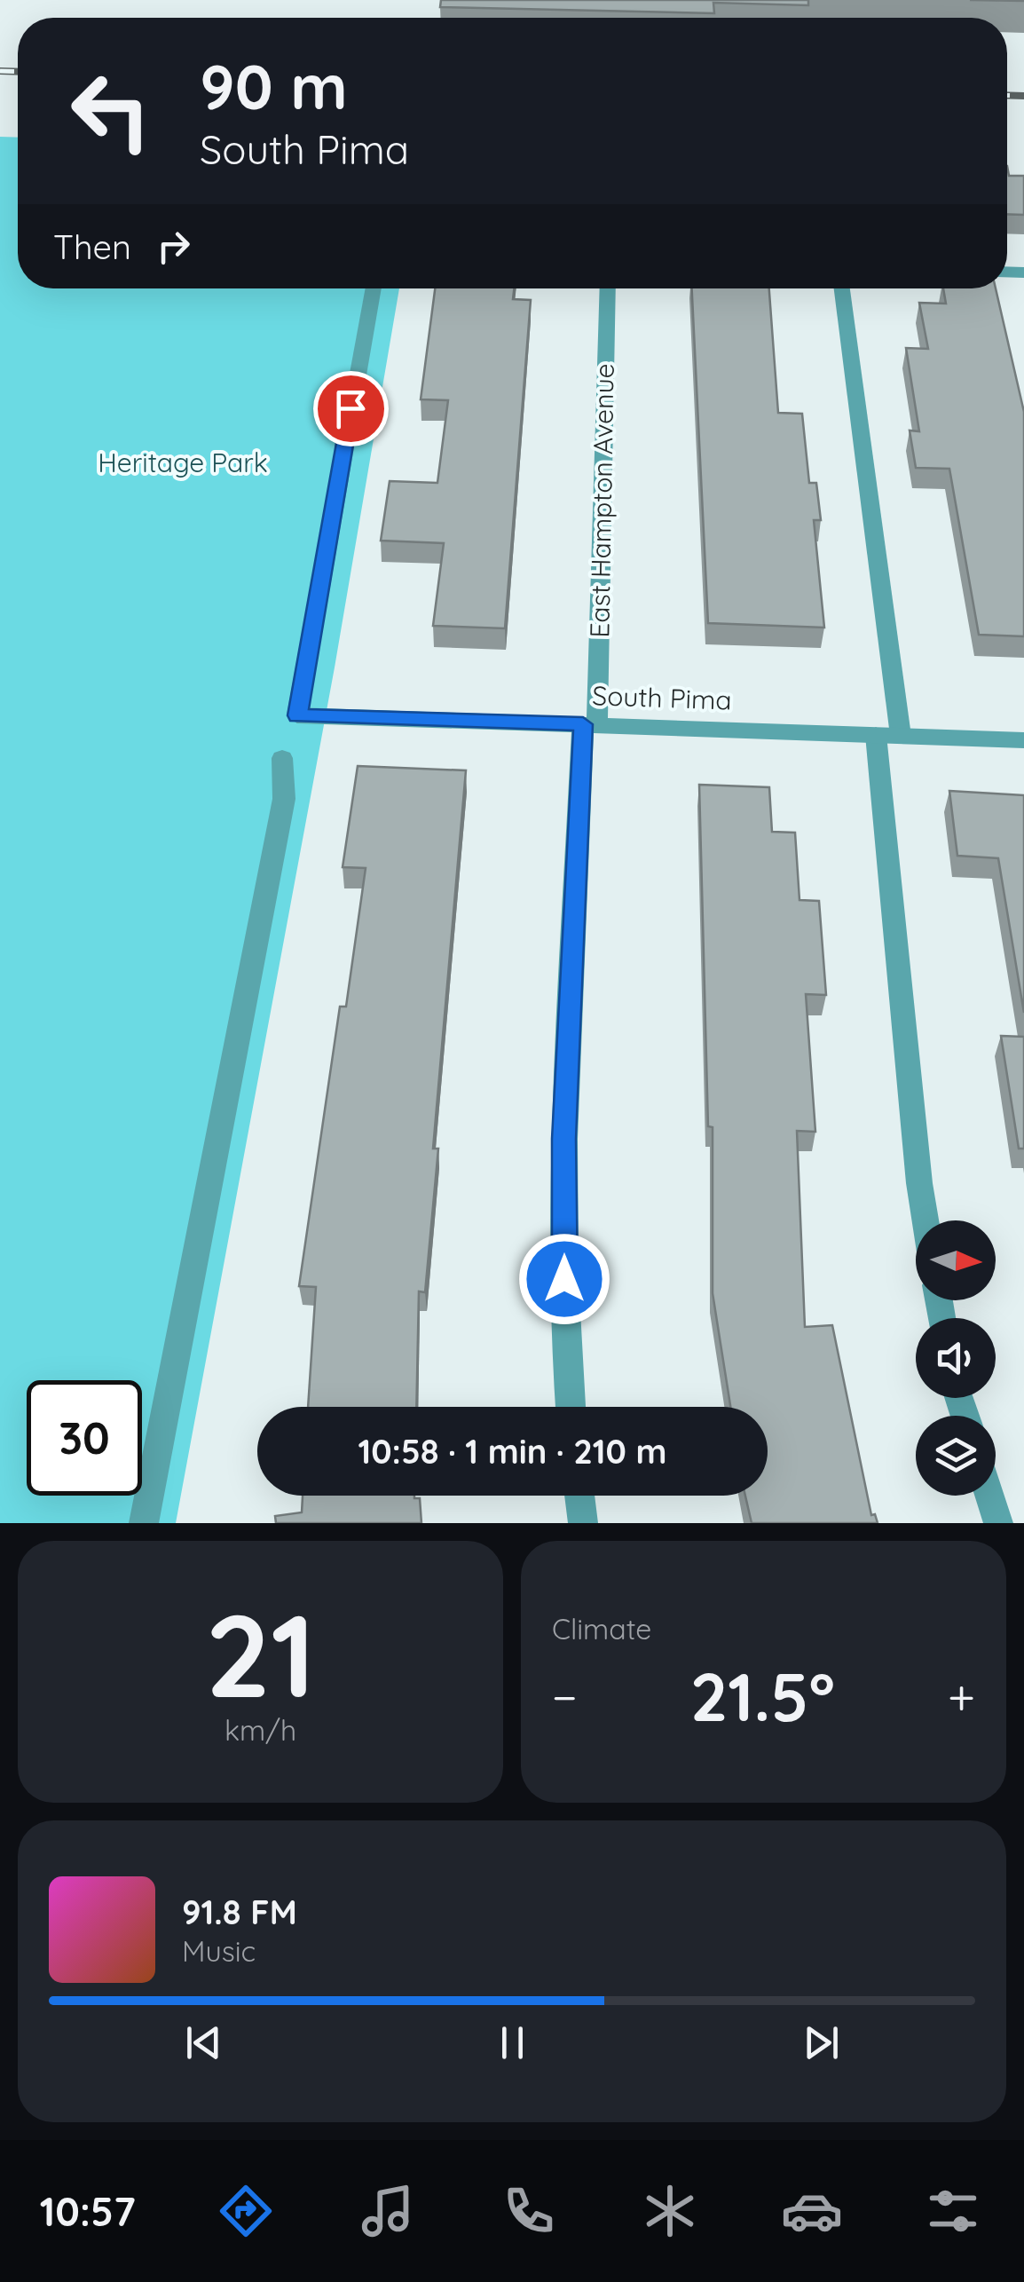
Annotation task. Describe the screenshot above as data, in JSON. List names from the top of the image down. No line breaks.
{"streets":{"street":["East Hampton Avenue","South Pima"]},"crossings":[["East Hampton Avenue","South Pima"]],"parks":["Heritage Park"],"north":"right","page":{"turn":["90 m","South Pima"],"then":"Then","limit":"30","trip":"10:58 · 1 min · 210 m","tile":[["21","km/h"],"Climate"],"heat":["−","21.5°","+"],"song":["91.8 FM","Music"],"tabs":"10:57"}}
